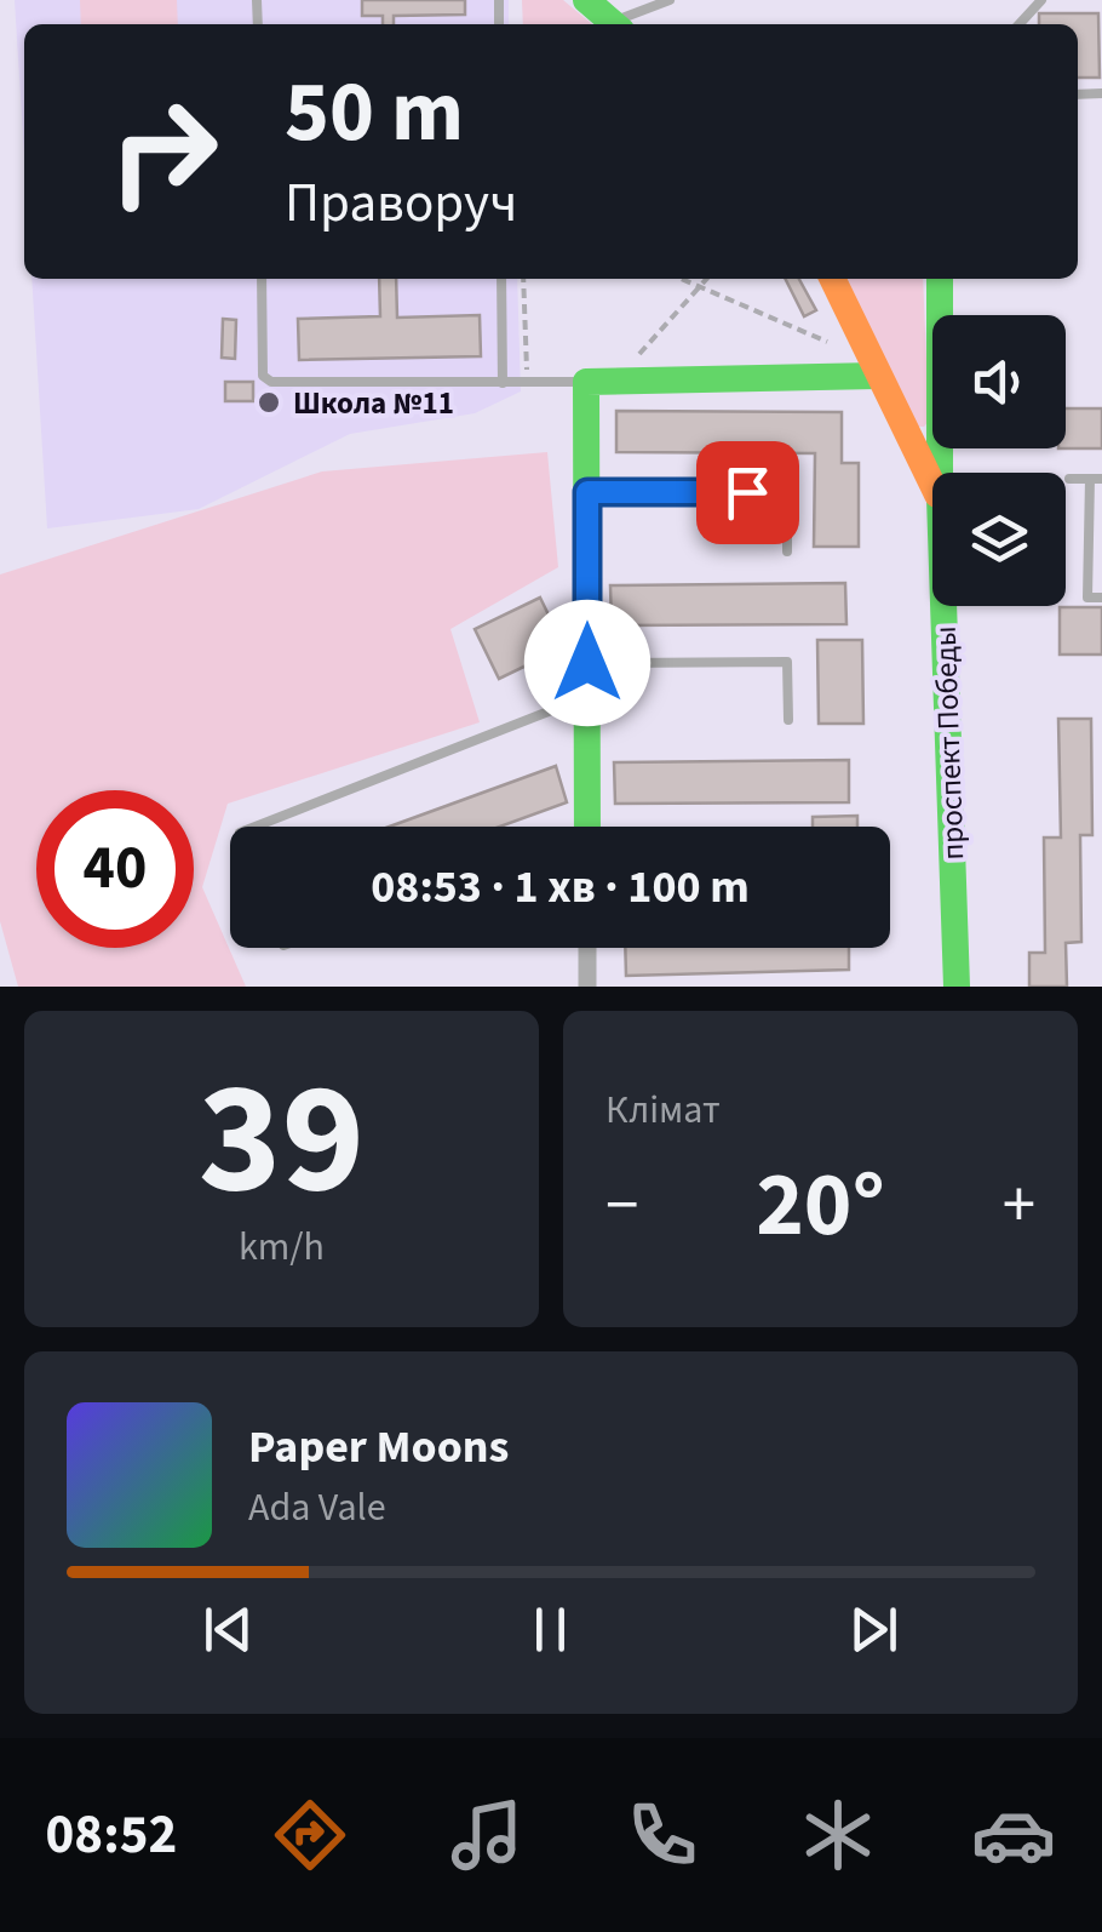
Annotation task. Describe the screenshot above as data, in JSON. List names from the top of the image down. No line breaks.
{"streets":{"street":["проспект Победы"]},"places":["Школа №11"],"page":{"turn":["50 m","Праворуч"],"limit":"40","trip":"08:53 · 1 хв · 100 m","tile":[["39","km/h"],"Клімат"],"heat":["−","20°","+"],"song":["Paper Moons","Ada Vale"],"tabs":"08:52"}}
